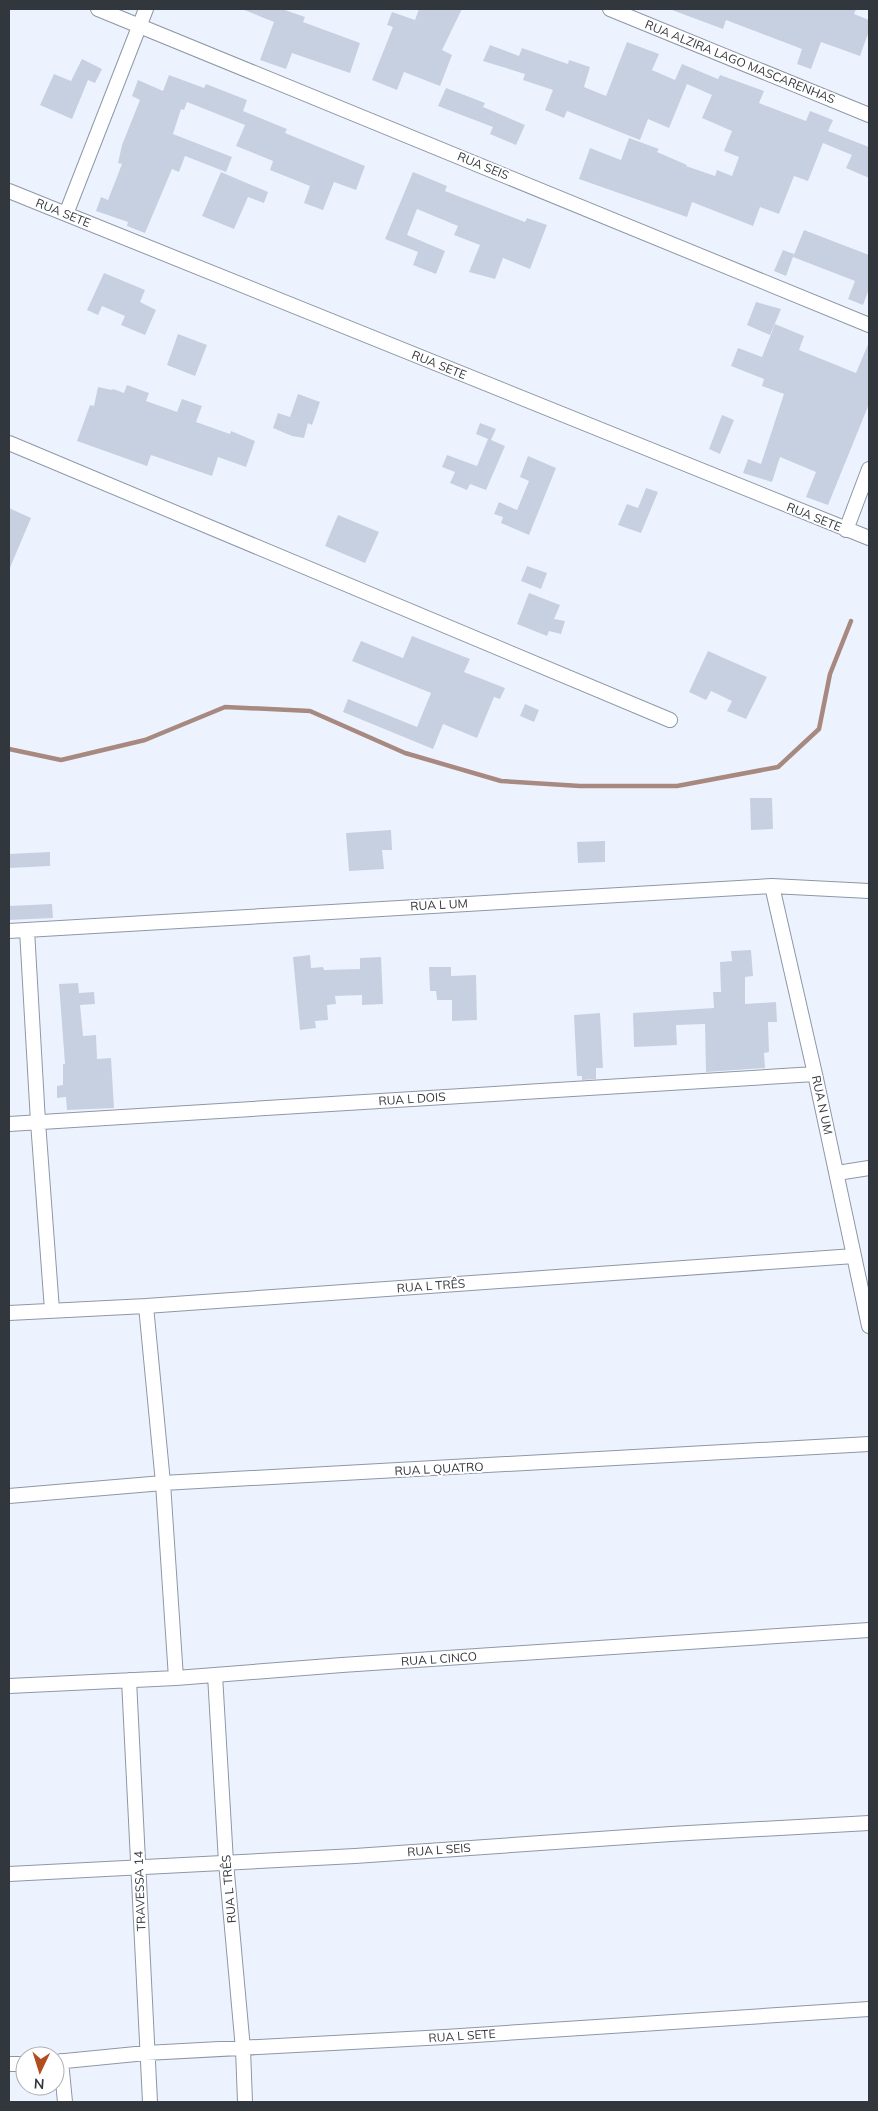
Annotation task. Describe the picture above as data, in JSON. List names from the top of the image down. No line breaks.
{"streets":{"street":["RUA ALZIRA LAGO MASCARENHAS","RUA SEIS","RUA SETE","RUA L UM","RUA L DOIS","RUA N UM","RUA L TRÊS","RUA L QUATRO","RUA L CINCO","RUA L SEIS","TRAVESSA 14","RUA L SETE"]},"crossings":[["RUA L UM","RUA N UM"],["RUA L DOIS","RUA N UM"],["RUA N UM","RUA L TRÊS"],["RUA L TRÊS","RUA L CINCO"],["RUA L TRÊS","RUA L SEIS"],["RUA L TRÊS","RUA L SETE"],["RUA L CINCO","TRAVESSA 14"],["RUA L SEIS","TRAVESSA 14"],["TRAVESSA 14","RUA L SETE"]],"north":"bottom"}
